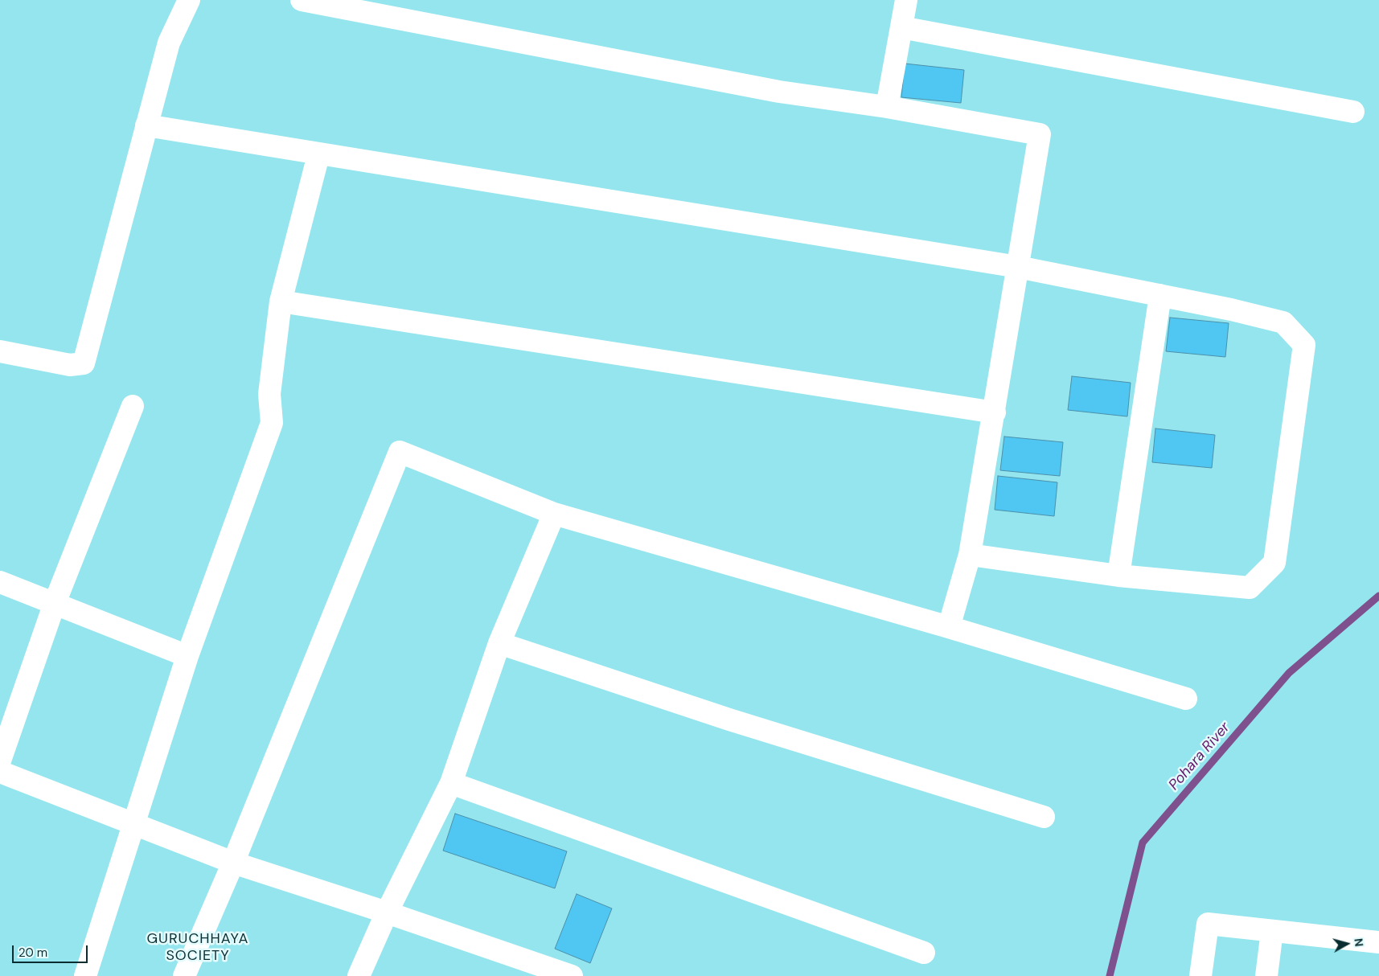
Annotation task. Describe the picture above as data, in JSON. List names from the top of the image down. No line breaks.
{"districts":["GURUCHHAYA SOCIETY"],"water":["Pohara River"],"scale_bar":"20 m","north":"right"}
